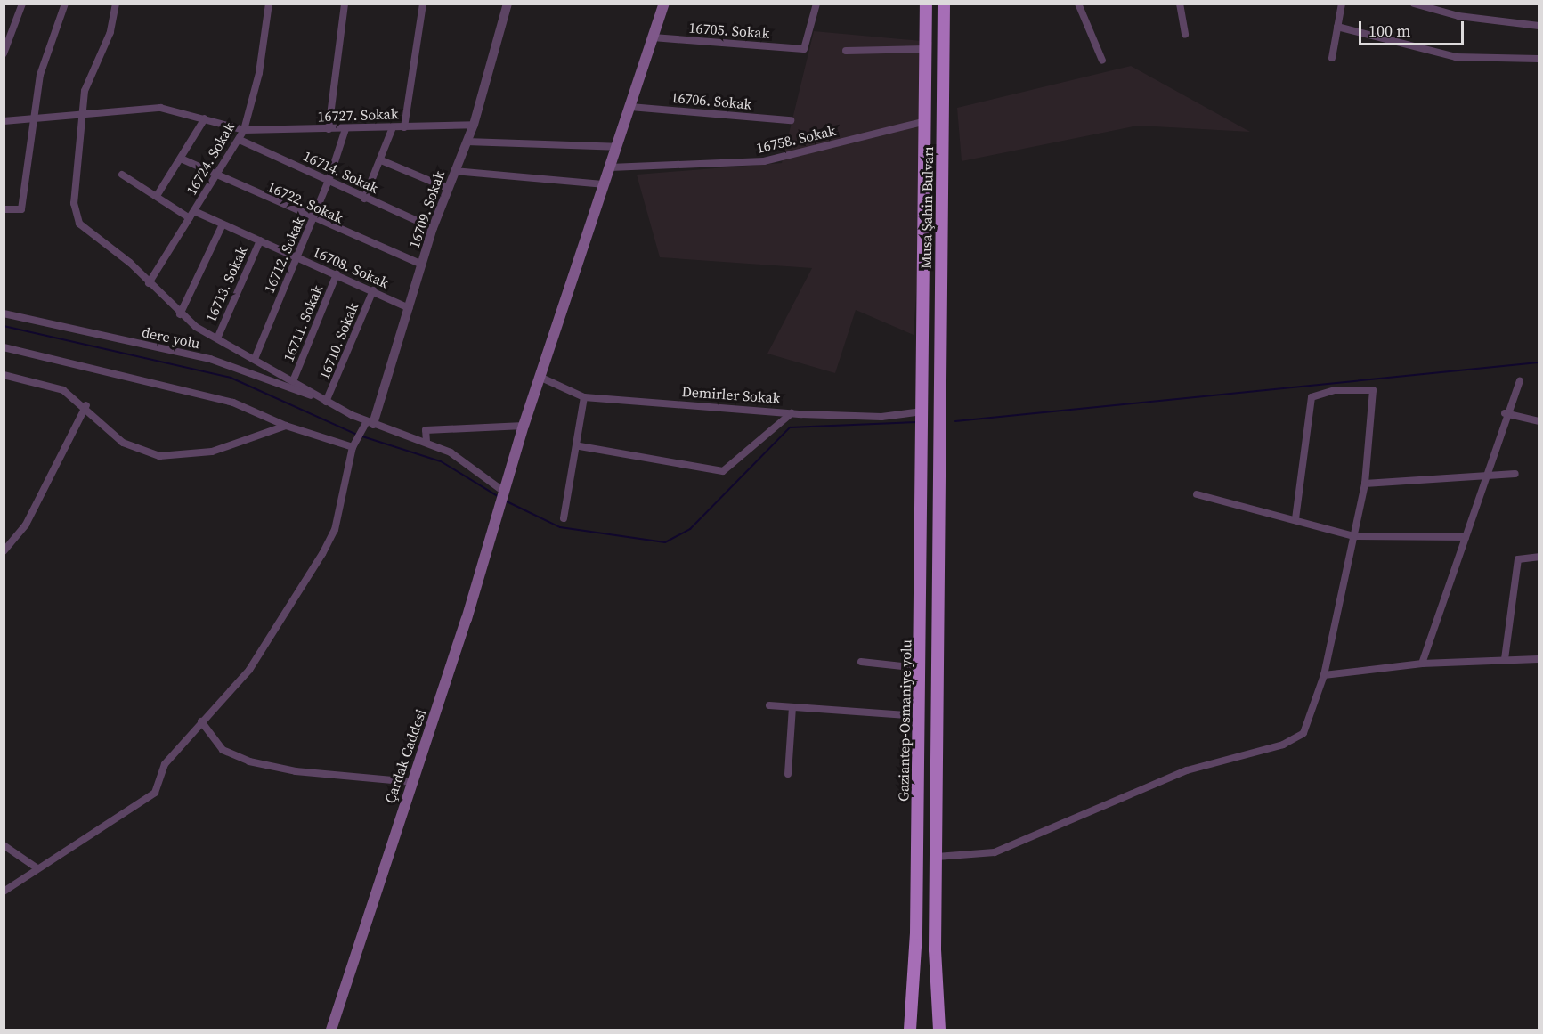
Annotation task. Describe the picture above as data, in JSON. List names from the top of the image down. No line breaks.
{"streets":{"highway":["Musa Şahin Bulvarı","Gaziantep-Osmaniye yolu"],"main road":["Çardak Caddesi"],"street":["16705. Sokak","16706. Sokak","16727. Sokak","16758. Sokak","16724. Sokak","16714. Sokak","16722. Sokak","16709. Sokak","16712. Sokak","16708. Sokak","16713. Sokak","16711. Sokak","dere yolu","16710. Sokak","Demirler Sokak"]},"crossings":[["16705. Sokak","Çardak Caddesi"],["16706. Sokak","Çardak Caddesi"],["16727. Sokak","16724. Sokak"],["16727. Sokak","16709. Sokak"],["16727. Sokak","16712. Sokak"],["16758. Sokak","Musa Şahin Bulvarı"],["16758. Sokak","Çardak Caddesi"],["16724. Sokak","16714. Sokak"],["16724. Sokak","16722. Sokak"],["16724. Sokak","16708. Sokak"],["16714. Sokak","16709. Sokak"],["16714. Sokak","16712. Sokak"],["16722. Sokak","16709. Sokak"],["16722. Sokak","16712. Sokak"],["Musa Şahin Bulvarı","Demirler Sokak"],["Musa Şahin Bulvarı","Gaziantep-Osmaniye yolu"],["16709. Sokak","16708. Sokak"],["16712. Sokak","16708. Sokak"],["16708. Sokak","16713. Sokak"],["16708. Sokak","16711. Sokak"],["16708. Sokak","16710. Sokak"],["dere yolu","16710. Sokak"],["Demirler Sokak","Gaziantep-Osmaniye yolu"],["Demirler Sokak","Çardak Caddesi"]],"scale_bar":"100 m"}
